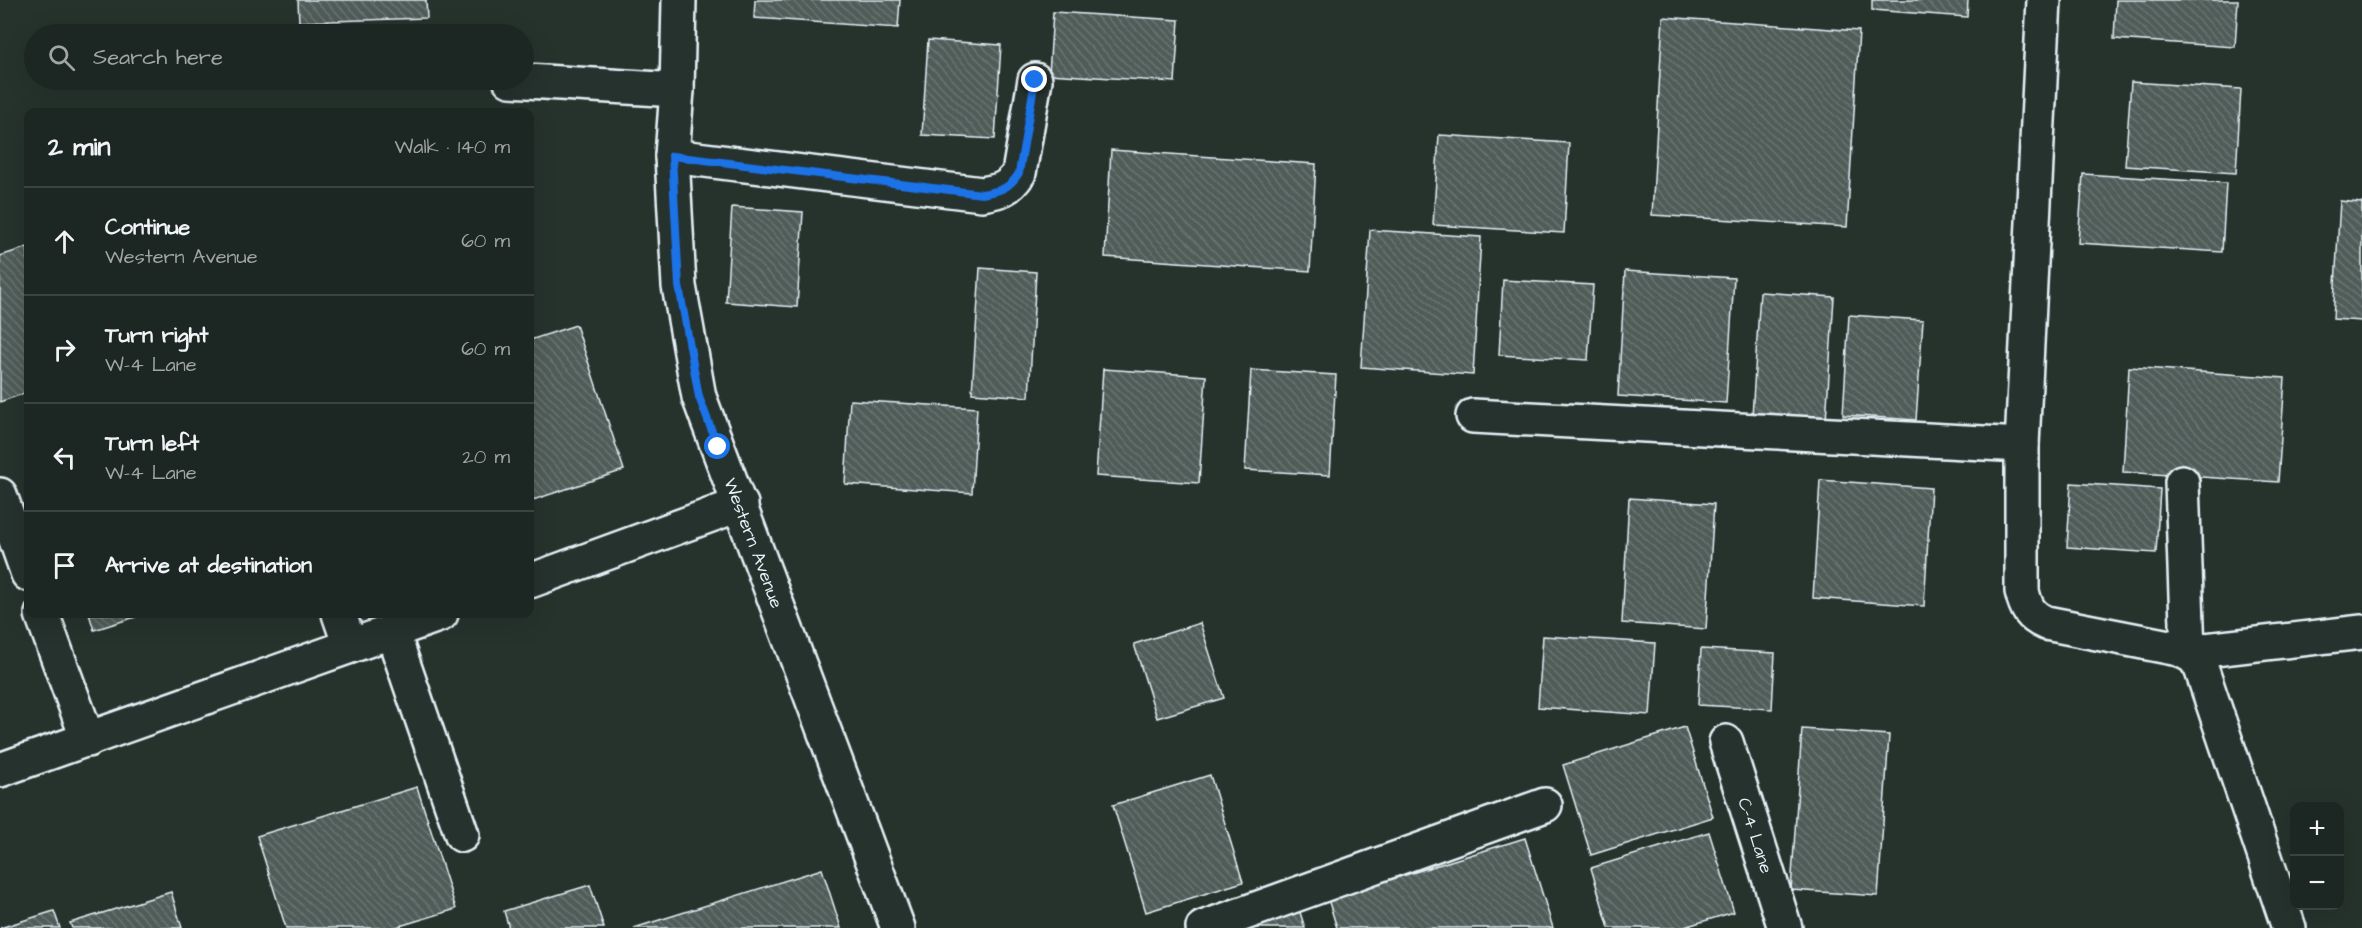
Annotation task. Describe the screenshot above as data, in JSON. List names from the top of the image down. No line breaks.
{"streets":{"street":["Western Avenue","C-4 Lane"]},"page":{"search":"Search here","heading":["2 min","Walk · 140 m"],"list":[["Continue","Western Avenue","60 m"],["Turn right","W-4 Lane","60 m"],["Turn left","W-4 Lane","20 m"],"Arrive at destination"],"map_buttons":["+","−"]}}
